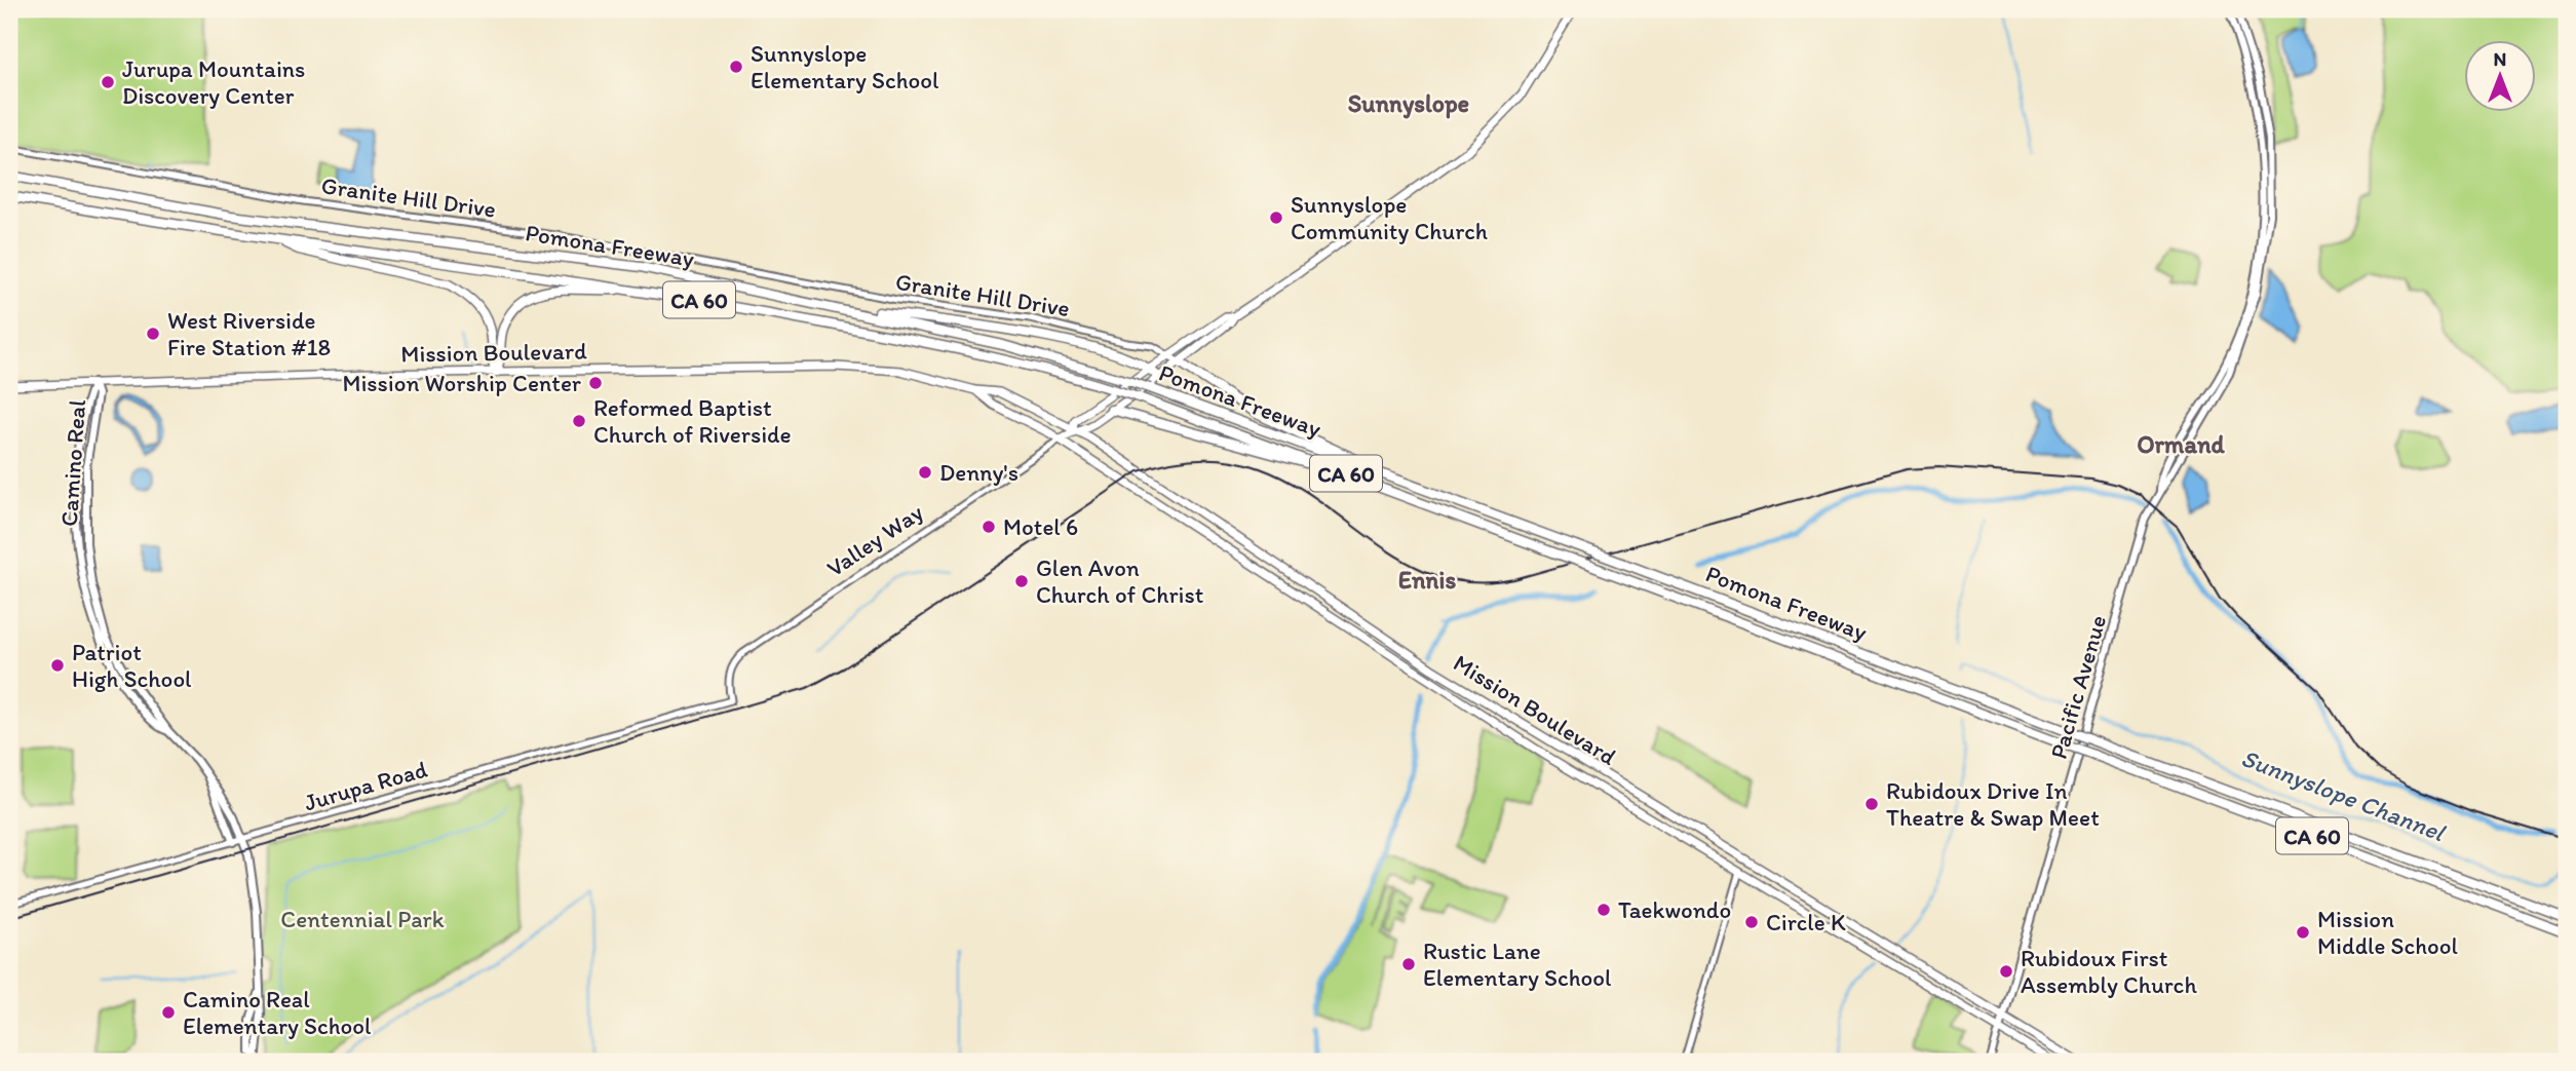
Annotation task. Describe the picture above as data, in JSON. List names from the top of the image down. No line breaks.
{"streets":{"highway":["Pomona Freeway","CA 60"],"main road":["Mission Boulevard","Camino Real","Valley Way","Pacific Avenue"],"street":["Granite Hill Drive","Jurupa Road"]},"crossings":[["Granite Hill Drive","Valley Way"],["Mission Boulevard","Camino Real"],["Mission Boulevard","Valley Way"],["Mission Boulevard","Pacific Avenue"],["Camino Real","Jurupa Road"],["Valley Way","Jurupa Road"]],"districts":["Sunnyslope","Ormand","Ennis"],"water":["Sunnyslope Channel"],"parks":["Centennial Park"],"places":["Sunnyslope Elementary School","Jurupa Mountains Discovery Center","Sunnyslope Community Church","West Riverside Fire Station #18","Mission Worship Center","Reformed Baptist Church of Riverside","Denny's","Motel 6","Glen Avon Church of Christ","Patriot High School","Rubidoux Drive In Theatre & Swap Meet","Taekwondo","Circle K","Mission Middle School","Rustic Lane Elementary School","Rubidoux First Assembly Church","Camino Real Elementary School"],"north":"top"}
